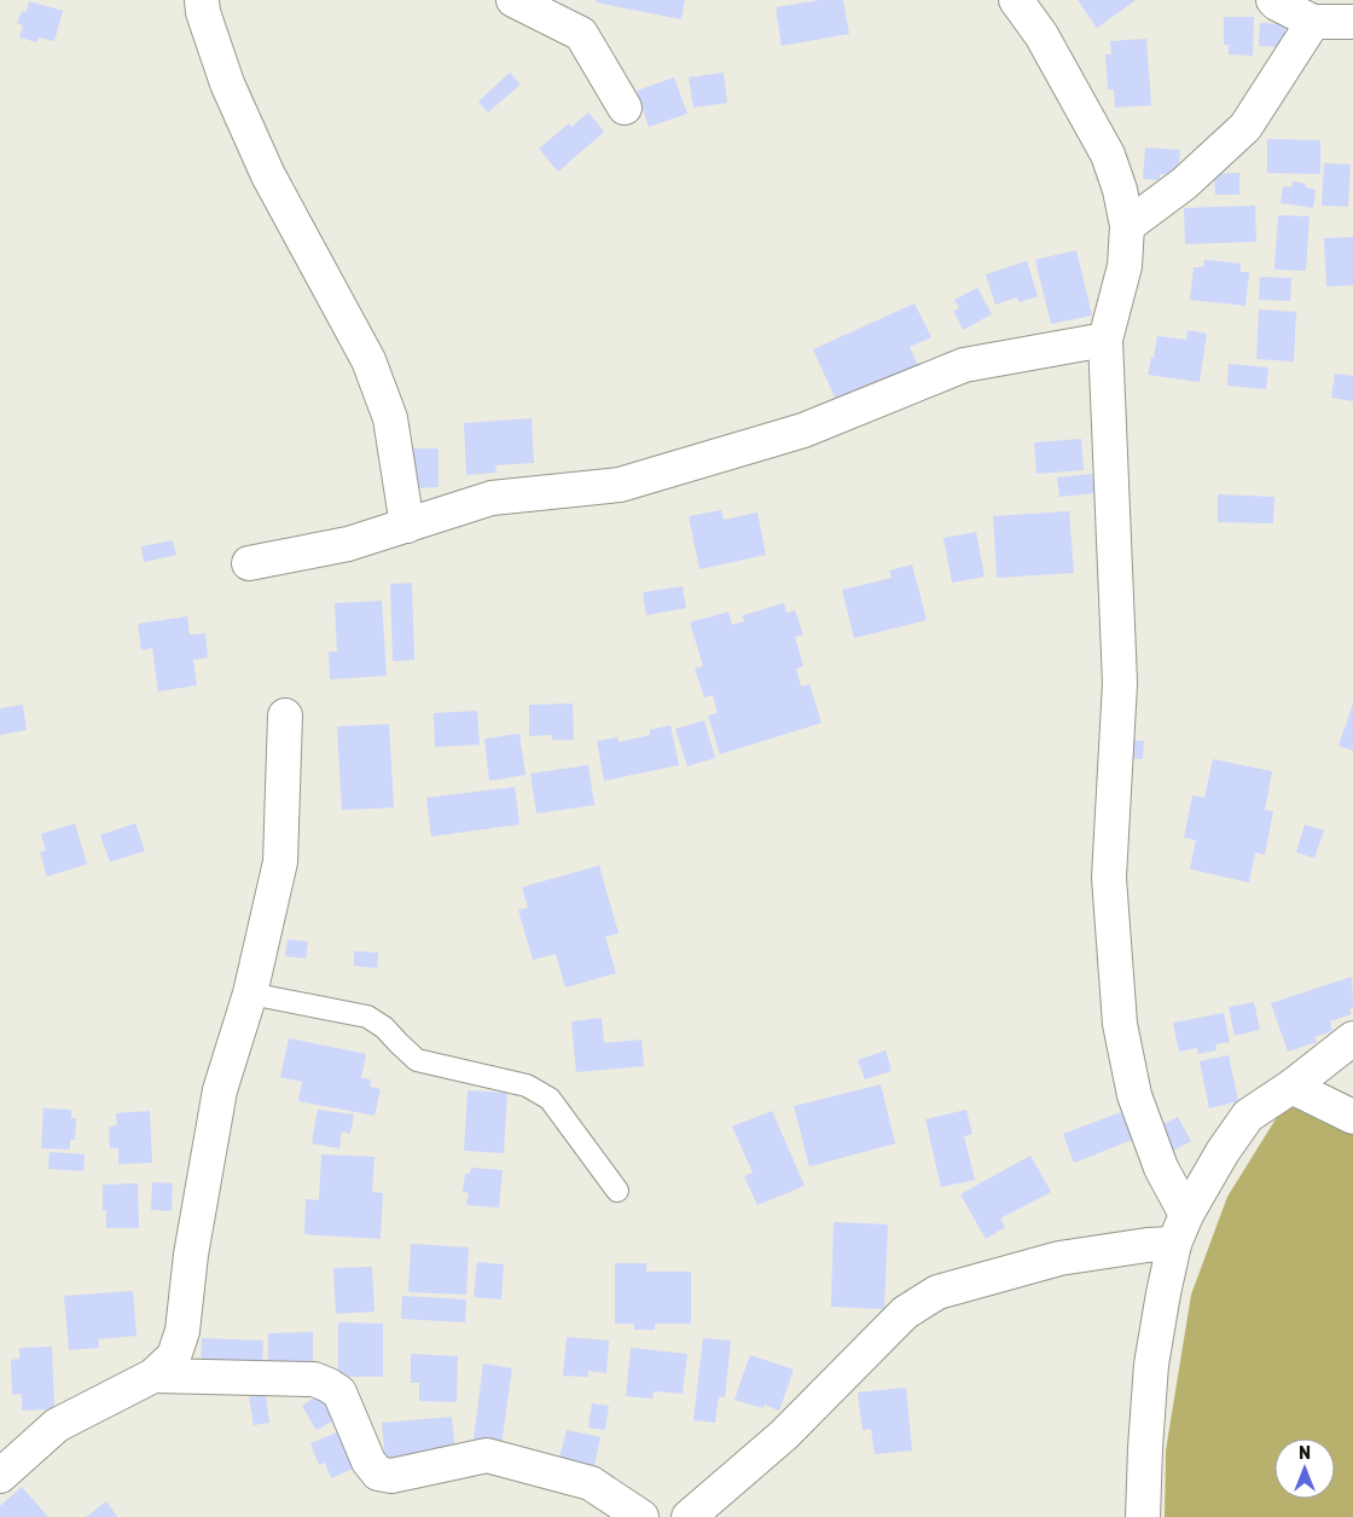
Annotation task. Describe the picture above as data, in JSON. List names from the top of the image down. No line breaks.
{"north":"top"}
